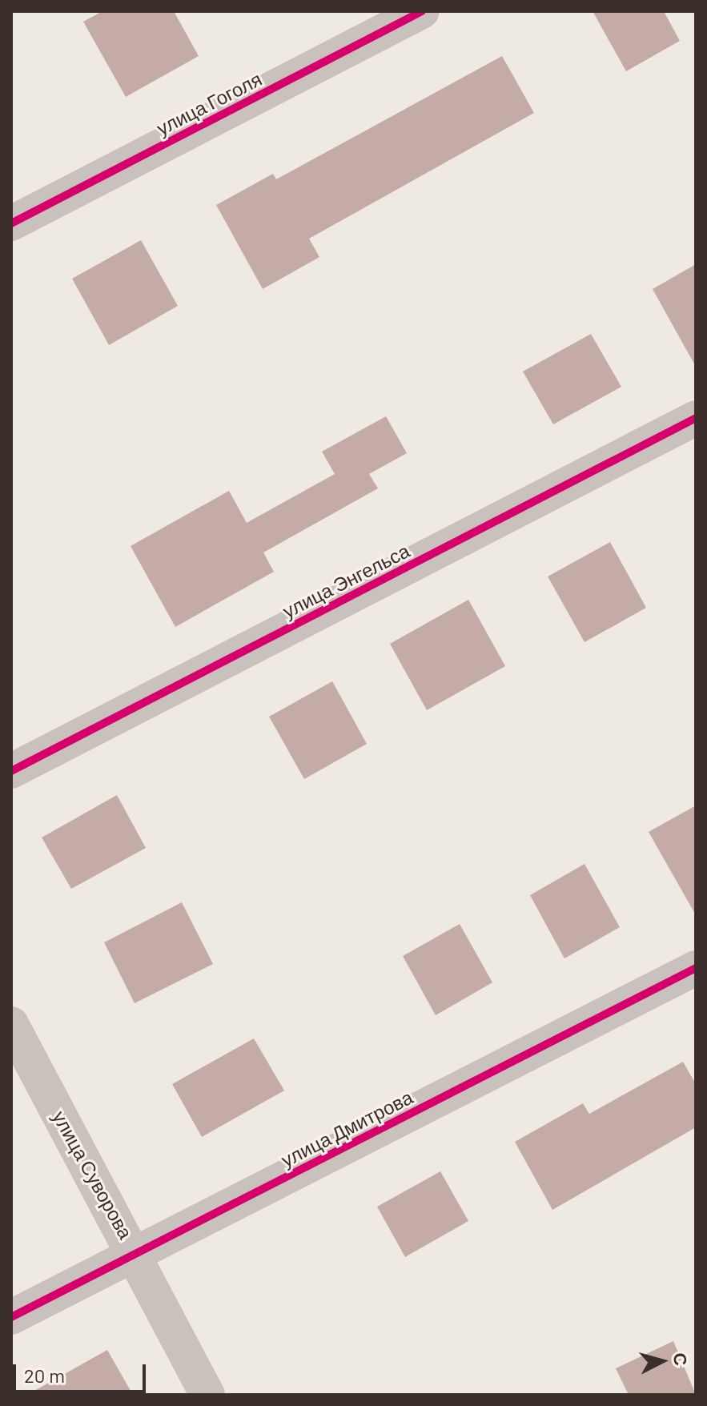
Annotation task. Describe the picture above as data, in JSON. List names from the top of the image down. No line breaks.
{"streets":{"street":["улица Гоголя","улица Энгельса","улица Дмитрова","улица Суворова"]},"crossings":[["улица Дмитрова","улица Суворова"]],"scale_bar":"20 m","north":"right"}
